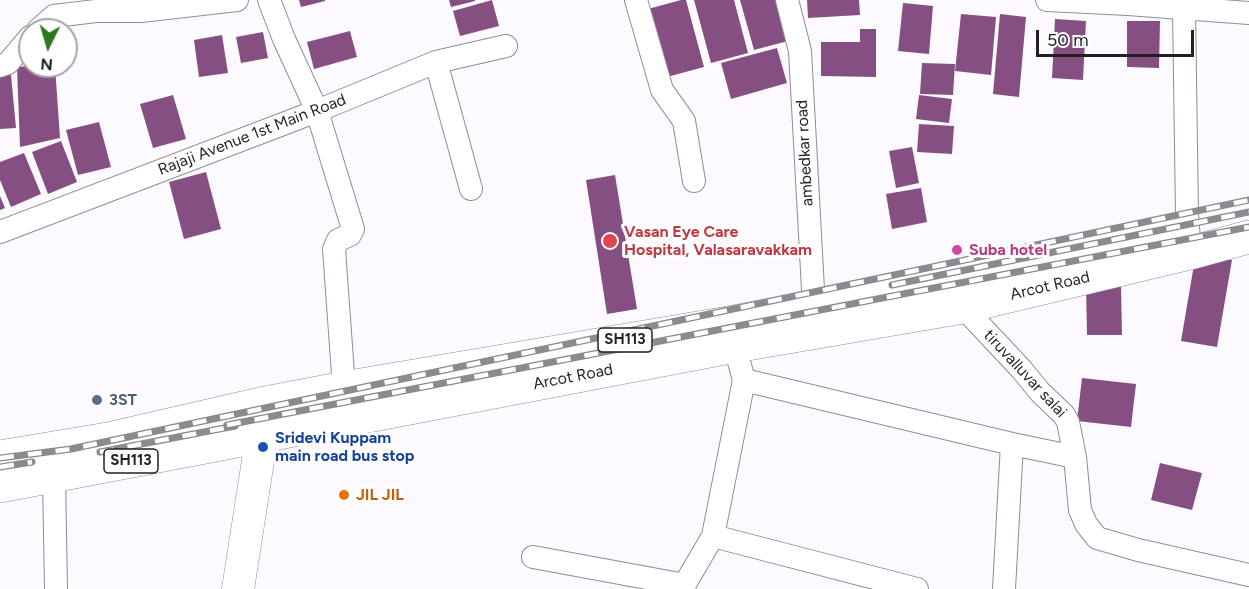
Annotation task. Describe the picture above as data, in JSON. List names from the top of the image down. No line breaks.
{"streets":{"main road":["Arcot Road","SH113"],"street":["Rajaji Avenue 1st Main Road","ambedkar road","tiruvalluvar salai"]},"crossings":[["ambedkar road","Arcot Road"],["Arcot Road","tiruvalluvar salai"]],"places":["Vasan Eye Care Hospital, Valasaravakkam","Suba hotel","3ST","Sridevi Kuppam main road bus stop","JIL JIL"],"scale_bar":"50 m","north":"bottom"}
